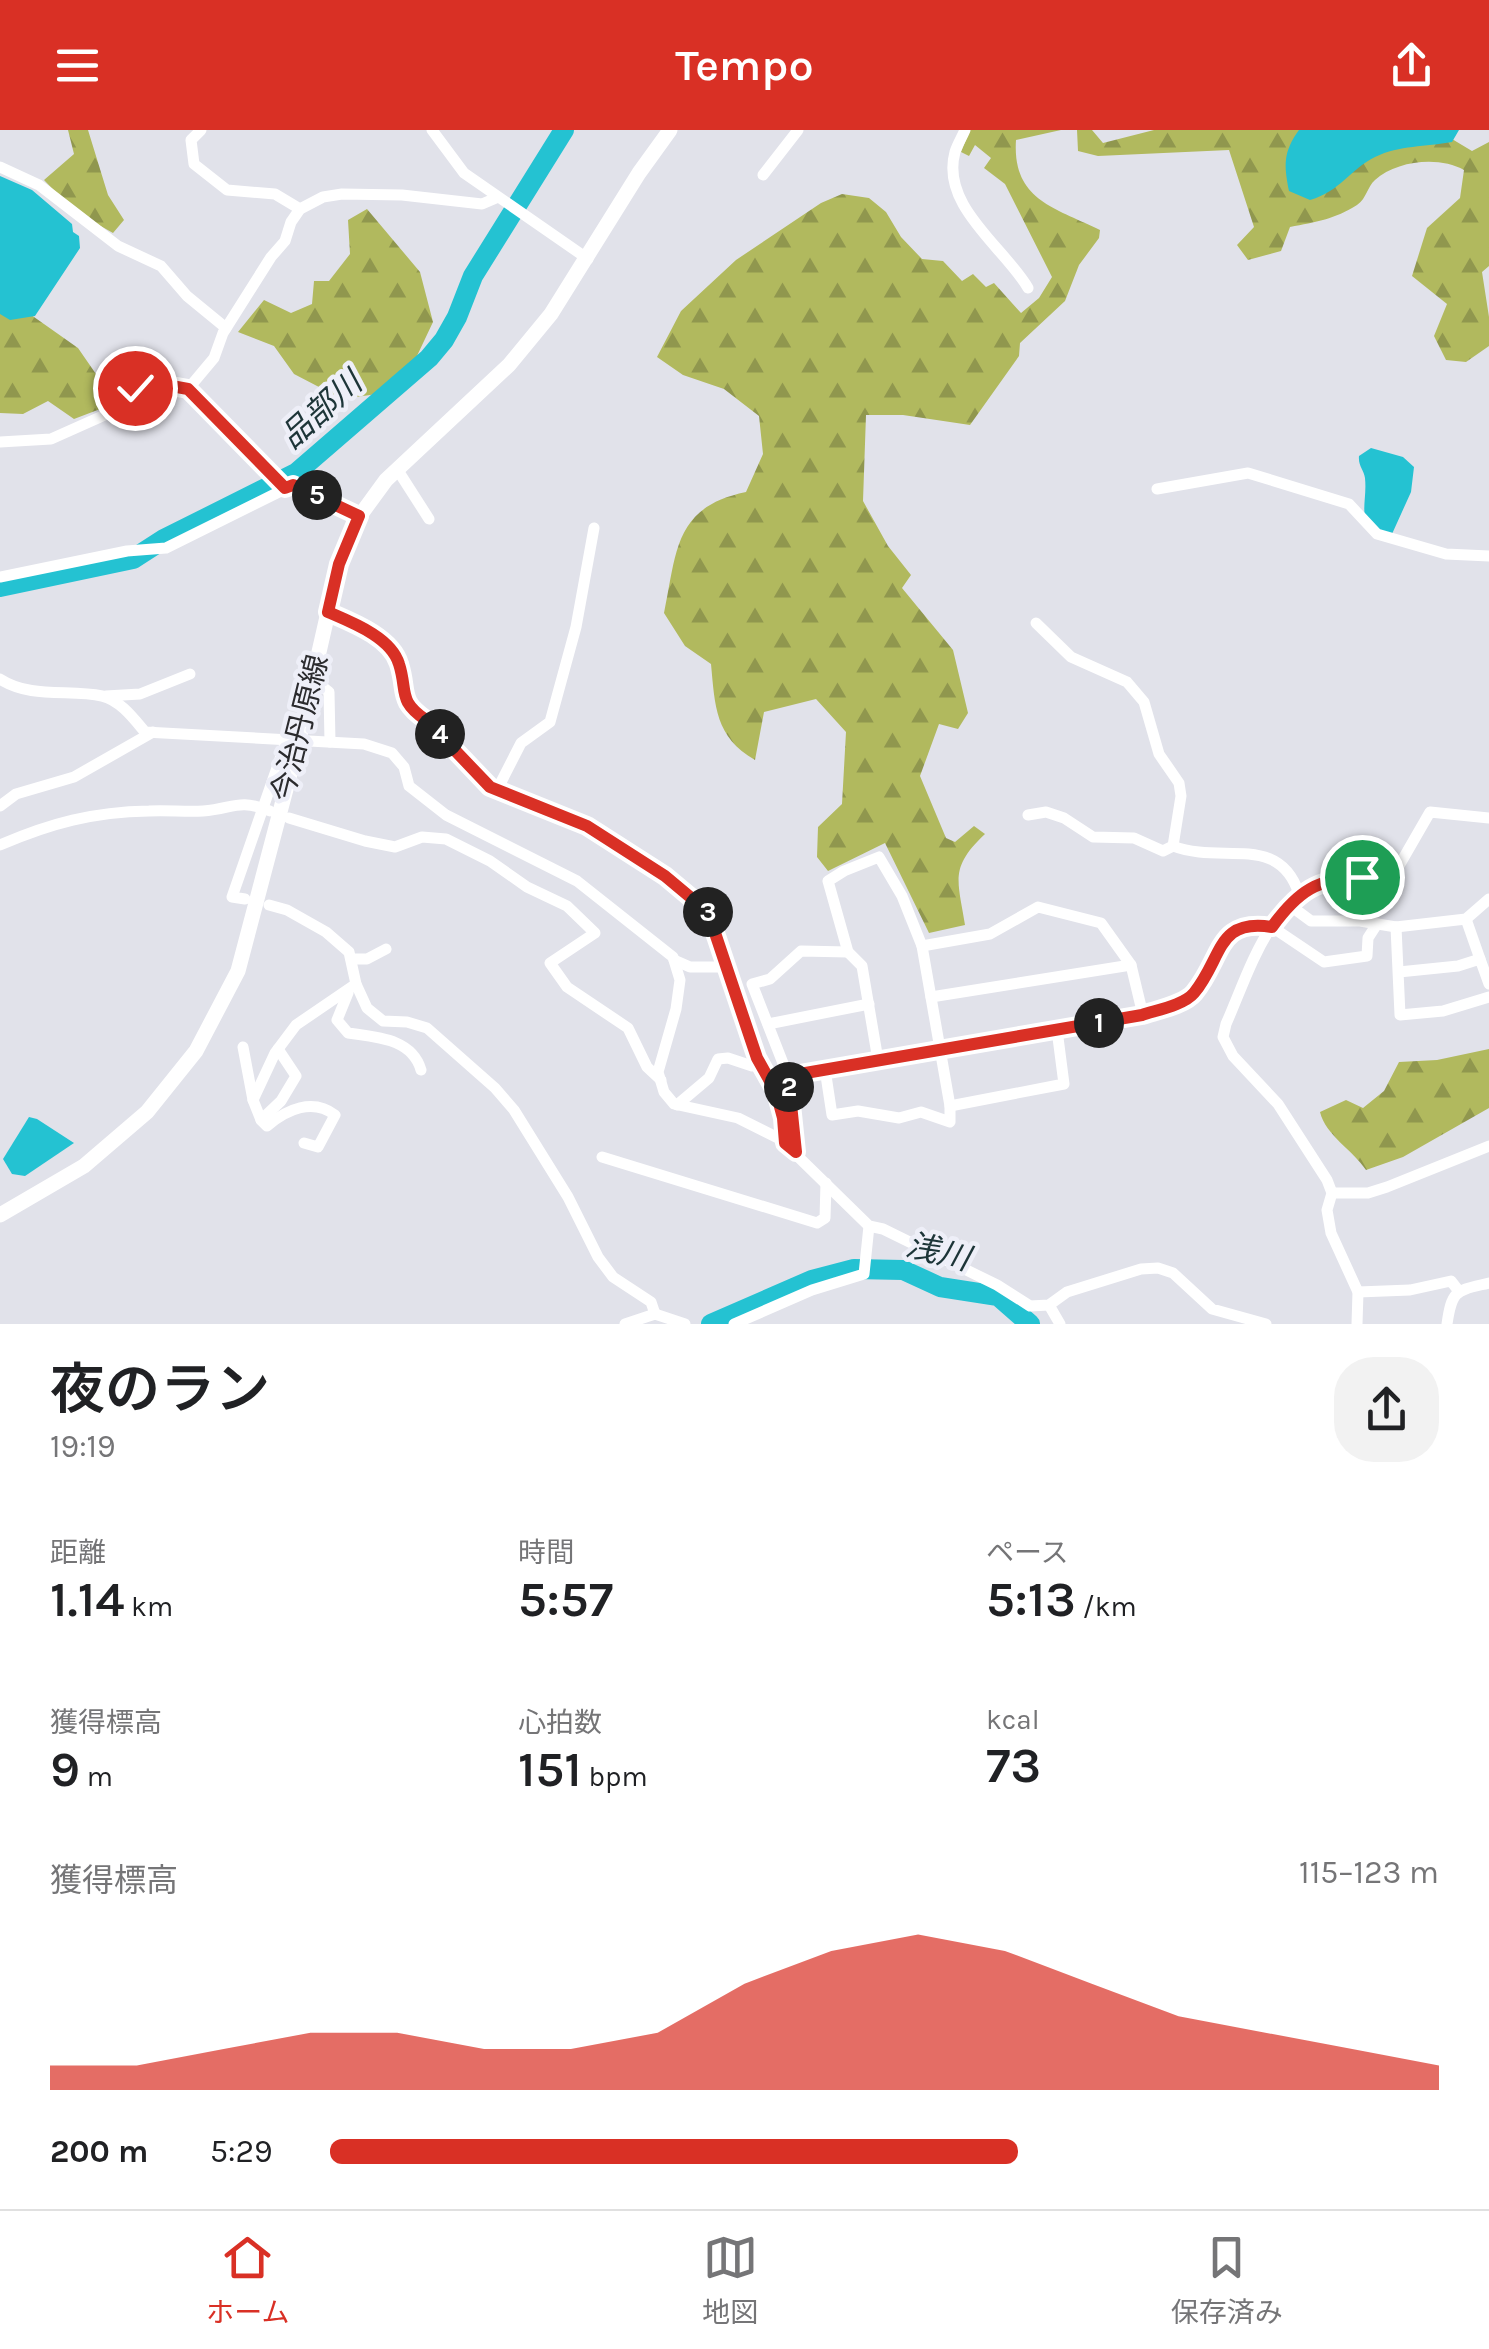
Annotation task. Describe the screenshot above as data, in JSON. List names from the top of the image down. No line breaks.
{"streets":{"main road":["今治丹原線"]},"water":["品部川","浅川"],"page":{"header":"Tempo","pins":["5","4","3","1","2"],"heading":["夜のラン","19:19"],"stats":[["距離","1.14 km"],["時間","5:57"],["ペース","5:13 /km"],["獲得標高","9 m"],["心拍数","151 bpm"],["kcal","73"]],"chart":["獲得標高","115–123 m"],"list":[{"name":"200 m","note":"5:29"}],"tabs":["ホーム","地図","保存済み"]}}
